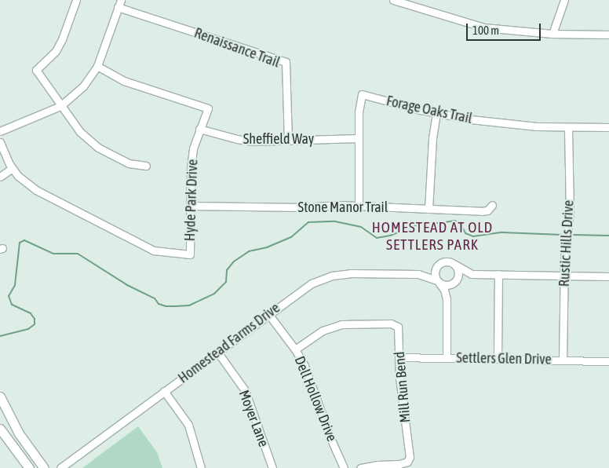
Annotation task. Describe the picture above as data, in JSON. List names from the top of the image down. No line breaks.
{"streets":{"street":["Renaissance Trail","Forage Oaks Trail","Sheffield Way","Hyde Park Drive","Stone Manor Trail","Rustic Hills Drive","Homestead Farms Drive","Settlers Glen Drive","Mill Run Bend","Dell Hollow Drive","Moyer Lane"]},"crossings":[["Renaissance Trail","Sheffield Way"],["Forage Oaks Trail","Sheffield Way"],["Forage Oaks Trail","Stone Manor Trail"],["Forage Oaks Trail","Rustic Hills Drive"],["Sheffield Way","Hyde Park Drive"],["Hyde Park Drive","Stone Manor Trail"],["Rustic Hills Drive","Homestead Farms Drive"],["Rustic Hills Drive","Settlers Glen Drive"],["Homestead Farms Drive","Dell Hollow Drive"],["Homestead Farms Drive","Moyer Lane"],["Settlers Glen Drive","Mill Run Bend"],["Mill Run Bend","Dell Hollow Drive"]],"districts":["HOMESTEAD AT OLD SETTLERS PARK"],"scale_bar":"100 m"}
